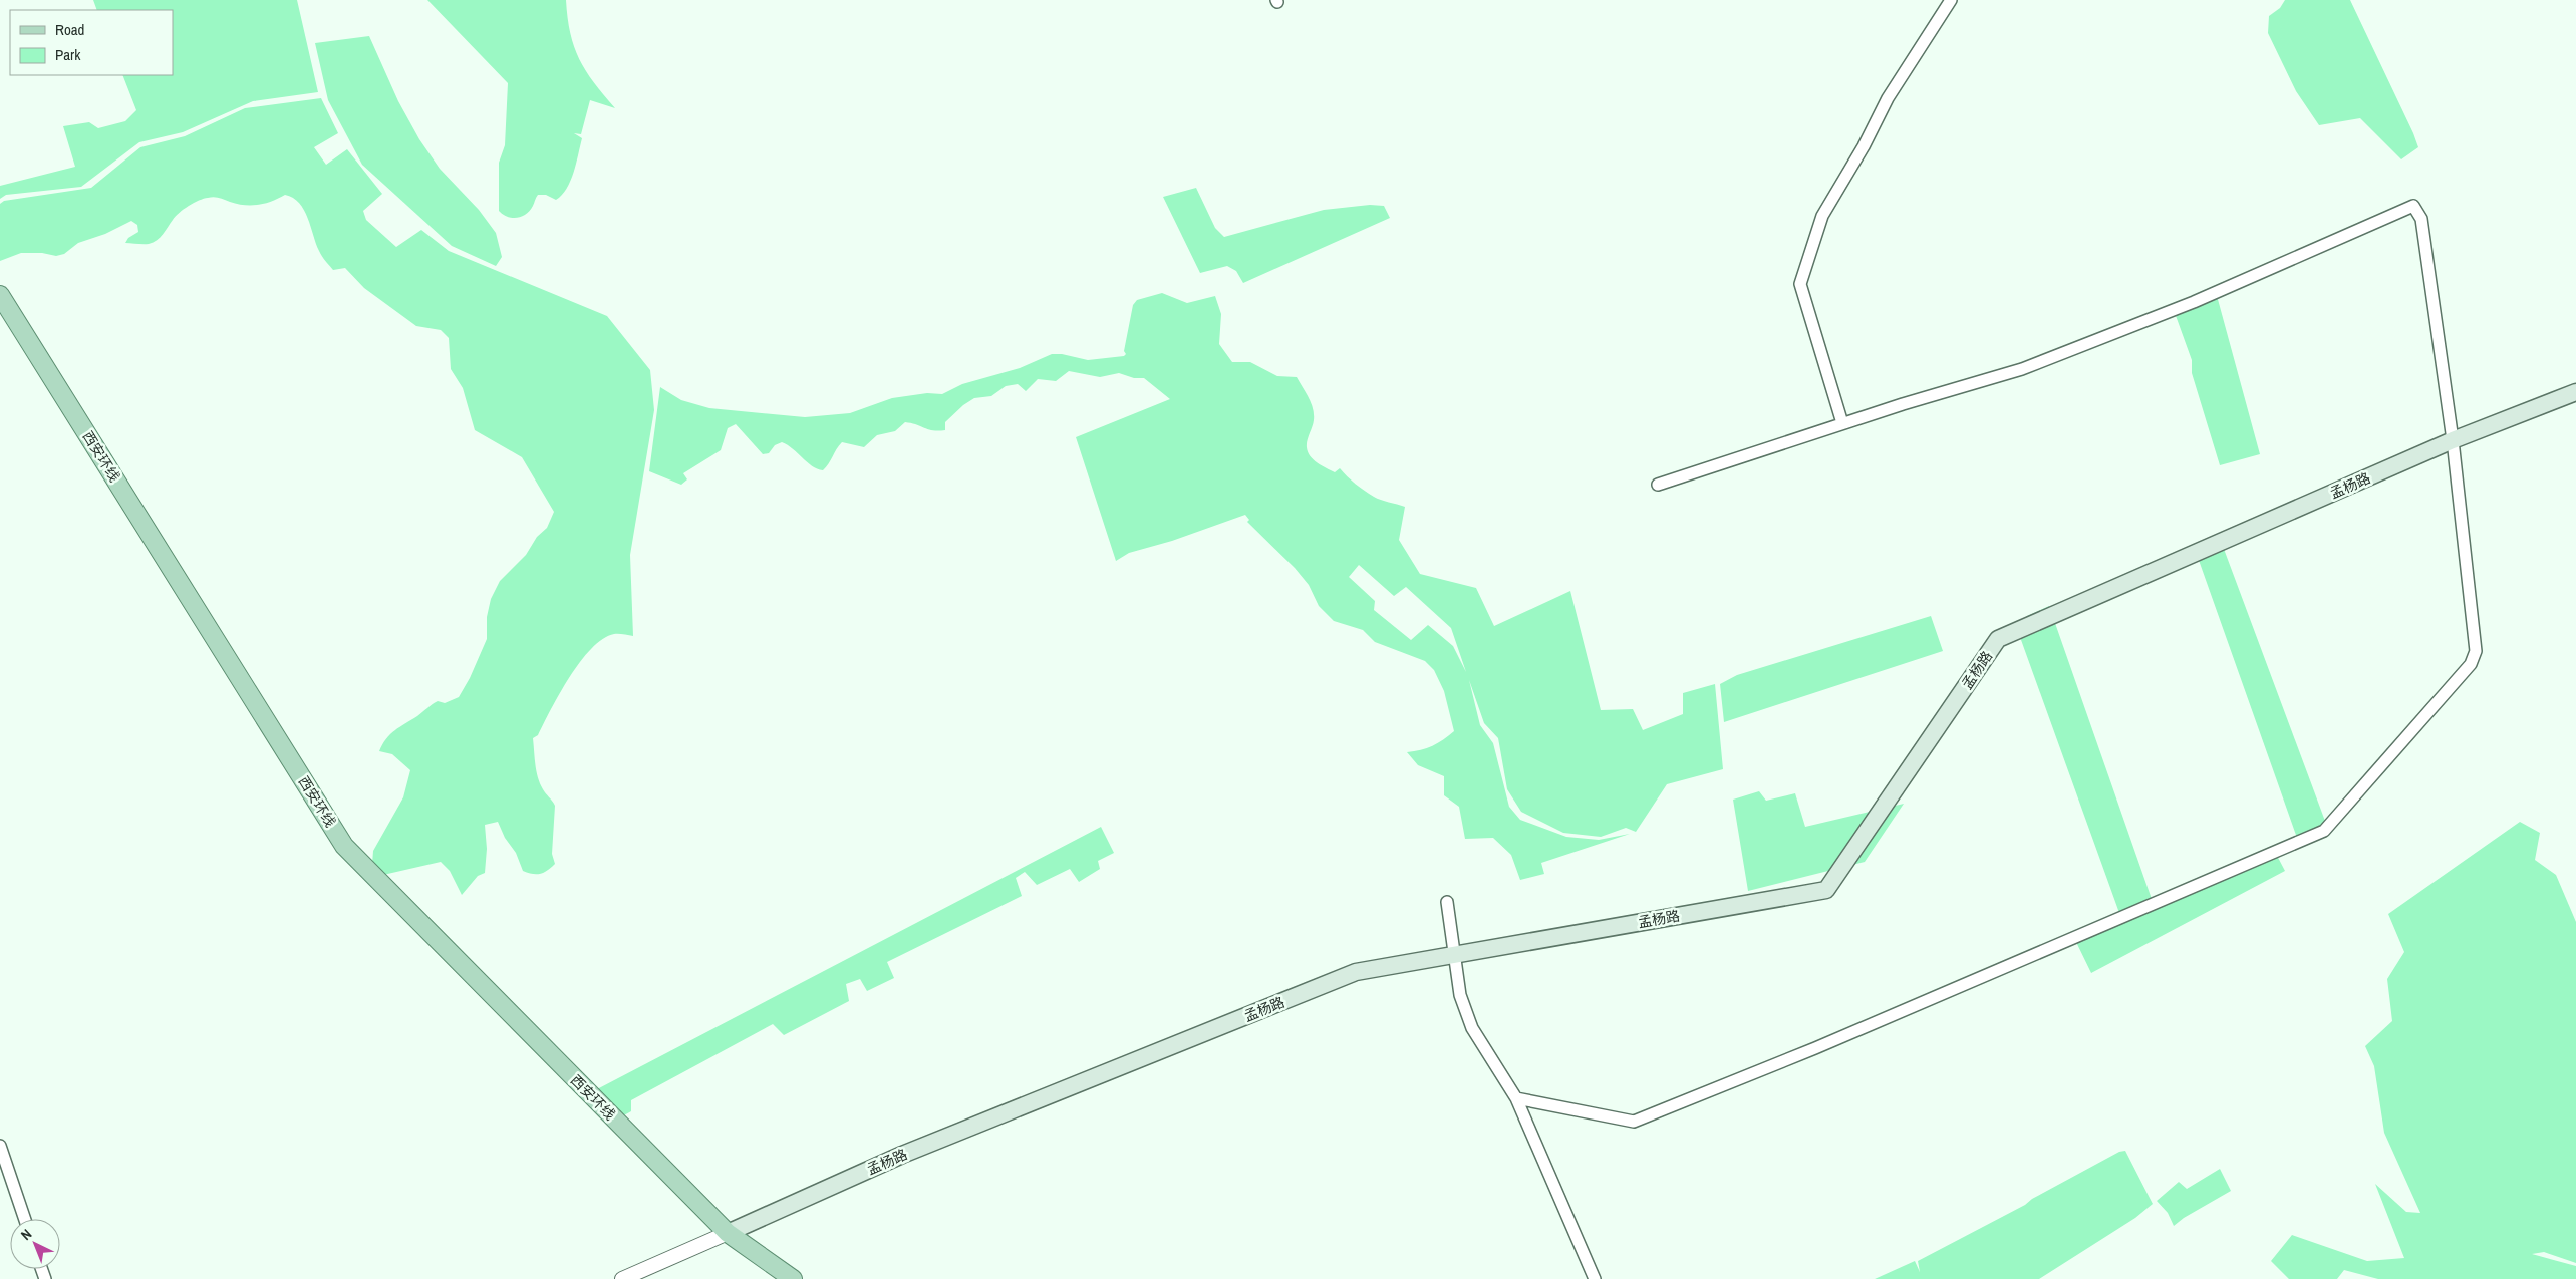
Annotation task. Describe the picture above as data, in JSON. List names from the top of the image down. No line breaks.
{"streets":{"main road":["西安环线","孟杨路"]},"crossings":[["西安环线","孟杨路"]],"legend":["Road","Park"],"north":"top left"}
